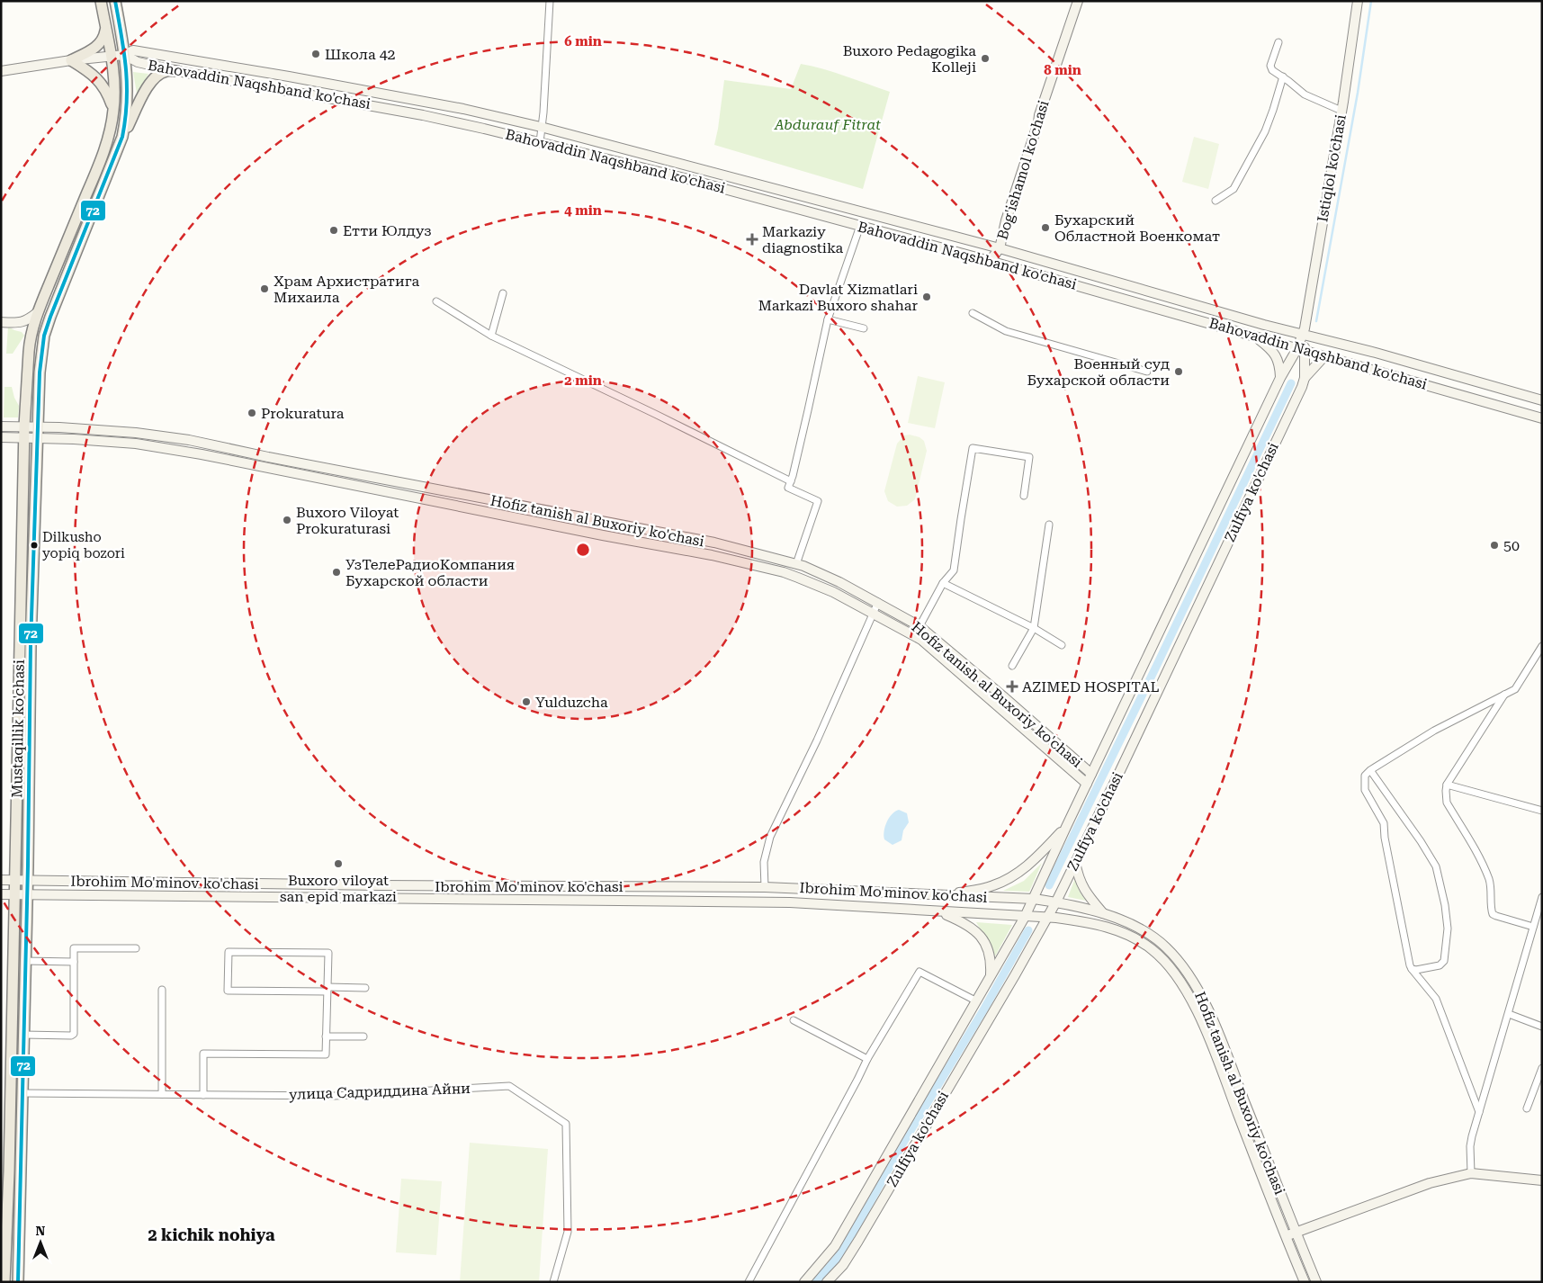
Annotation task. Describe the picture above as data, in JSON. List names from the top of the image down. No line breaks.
{"streets":{"main road":["Bahovaddin Naqshband ko'chasi","Istiqlol ko'chasi","Bog'ishamol ko'chasi","Zulfiya ko'chasi","Hofiz tanish al Buxoriy ko'chasi","Mustaqillik ko'chasi","Ibrohim Mo'minov ko'chasi"],"street":["улица Садриддина Айни"]},"crossings":[["Bahovaddin Naqshband ko'chasi","Istiqlol ko'chasi"],["Bahovaddin Naqshband ko'chasi","Bog'ishamol ko'chasi"],["Bahovaddin Naqshband ko'chasi","Zulfiya ko'chasi"],["Bahovaddin Naqshband ko'chasi","Mustaqillik ko'chasi"],["Istiqlol ko'chasi","Zulfiya ko'chasi"],["Zulfiya ko'chasi","Hofiz tanish al Buxoriy ko'chasi"],["Zulfiya ko'chasi","Ibrohim Mo'minov ko'chasi"],["Hofiz tanish al Buxoriy ko'chasi","Mustaqillik ko'chasi"],["Hofiz tanish al Buxoriy ko'chasi","Ibrohim Mo'minov ko'chasi"],["Mustaqillik ko'chasi","Ibrohim Mo'minov ko'chasi"],["Mustaqillik ko'chasi","улица Садриддина Айни"]],"districts":["2 kichik nohiya"],"parks":["Abdurauf Fitrat"],"places":{"other":["Школа 42","Buxoro Pedagogika Kolleji","Бухарский Областной Военкомат","Етти Юлдуз","Храм Архистратига Михаила","Davlat Xizmatlari Markazi Buxoro shahar","Военный суд Бухарской области","Prokuratura","Buxoro Viloyat Prokuraturasi","Dilkusho yopiq bozori","50","УзТелеРадиоКомпания Бухарской области","Yulduzcha","Buxoro viloyat san epid markazi"],"health":["Markaziy diagnostika","AZIMED HOSPITAL"]},"lines":["transit line 72"],"north":"top","rings":["6 min","8 min","4 min","2 min"]}
